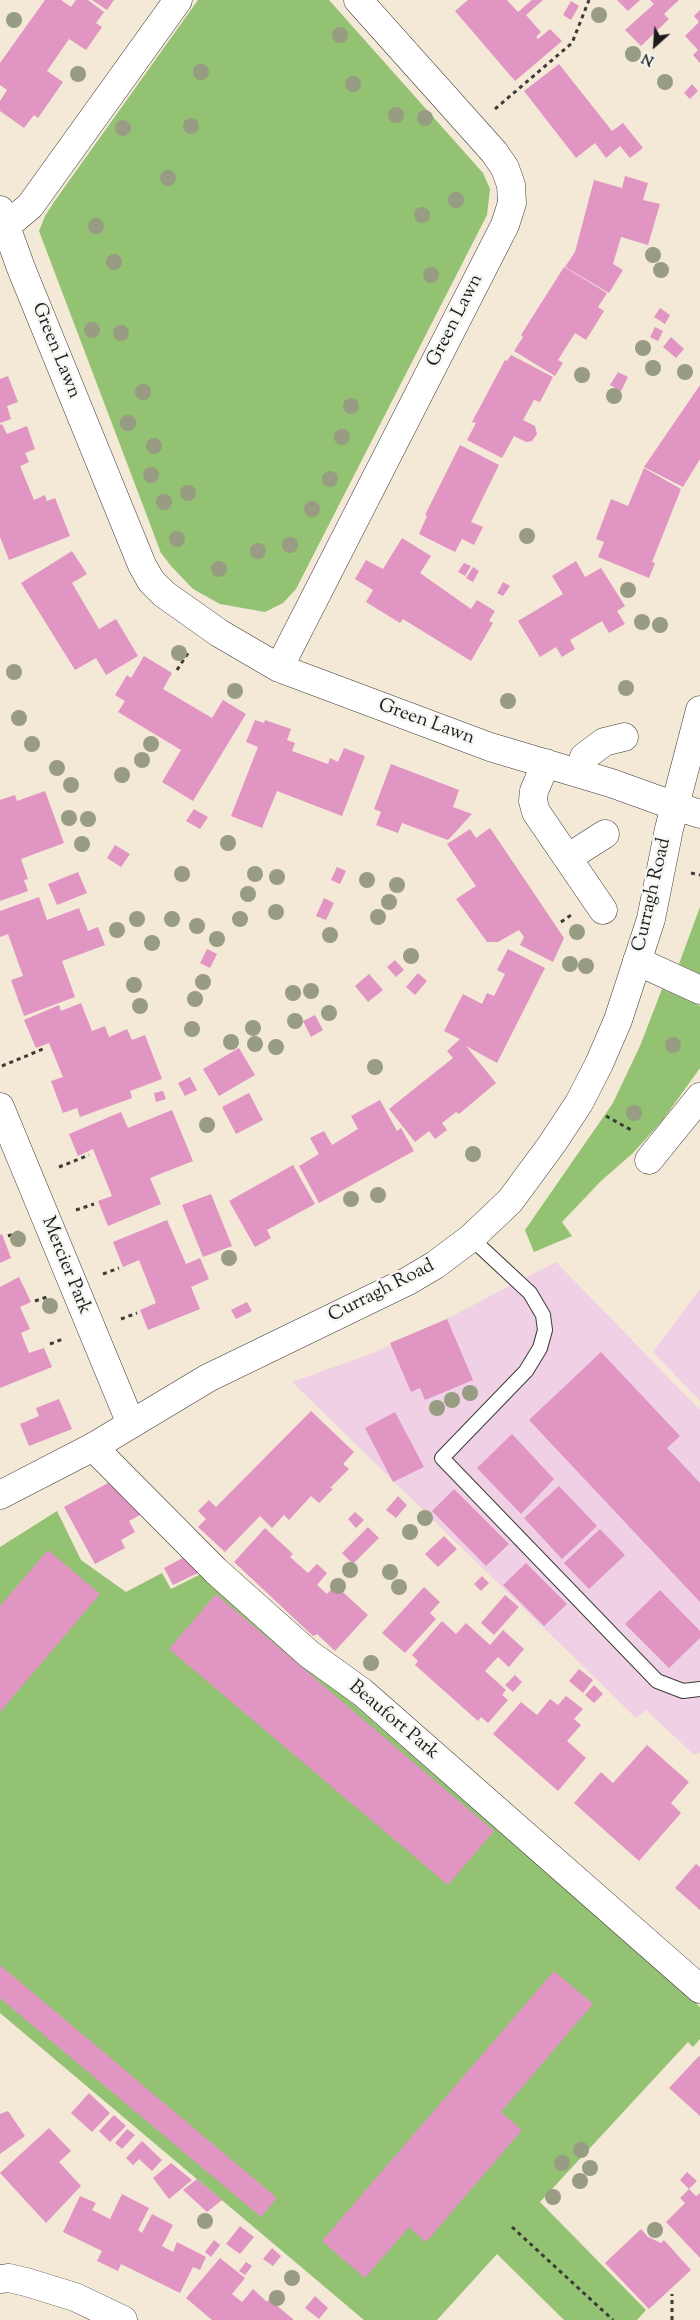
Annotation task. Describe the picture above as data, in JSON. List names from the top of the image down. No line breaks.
{"streets":{"street":["Green Lawn","Curragh Road","Mercier Park","Beaufort Park"]},"crossings":[["Green Lawn","Curragh Road"],["Curragh Road","Mercier Park"],["Curragh Road","Beaufort Park"]],"north":"bottom left"}
